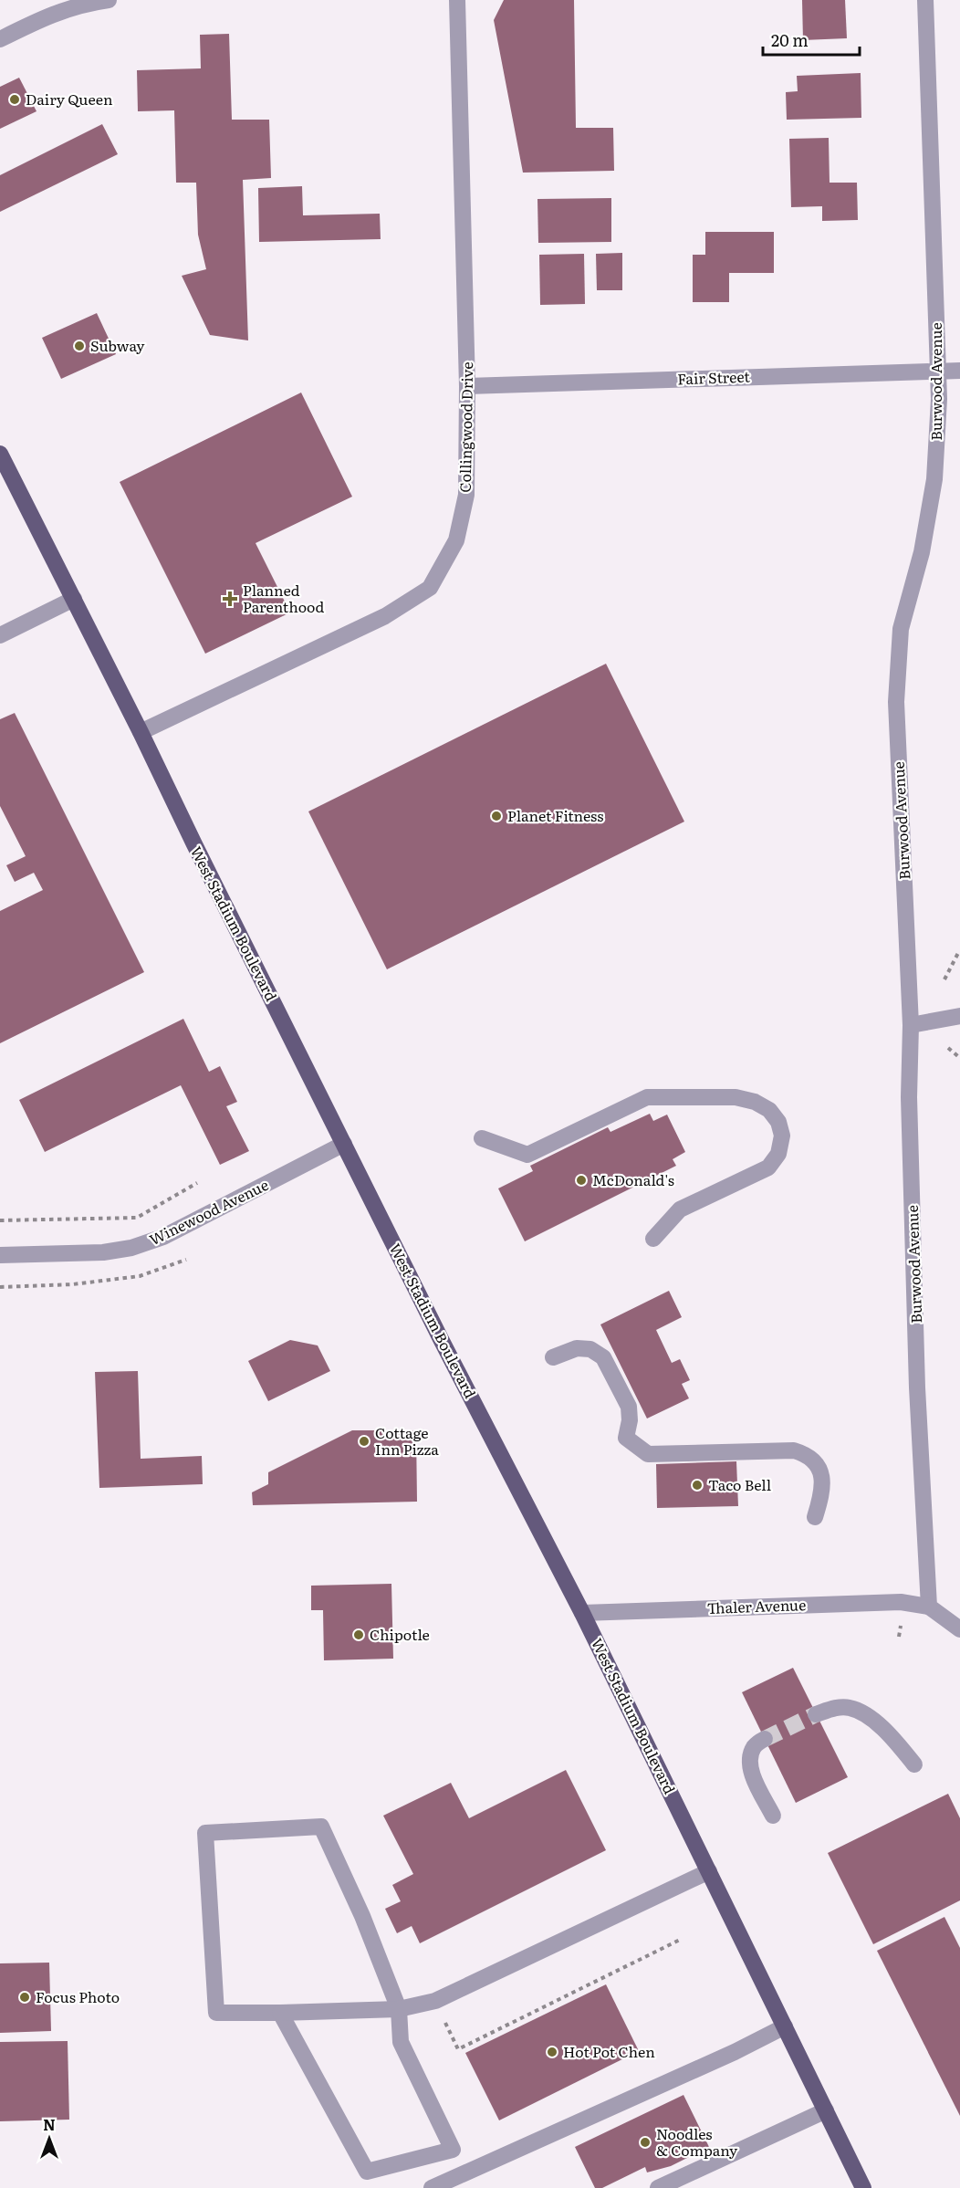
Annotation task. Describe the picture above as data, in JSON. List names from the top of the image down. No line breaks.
{"streets":{"main road":["West Stadium Boulevard"],"street":["Fair Street","Burwood Avenue","Collingwood Drive","Winewood Avenue","Thaler Avenue"]},"crossings":[["Fair Street","Burwood Avenue"],["Fair Street","Collingwood Drive"],["Burwood Avenue","Thaler Avenue"],["Collingwood Drive","West Stadium Boulevard"],["West Stadium Boulevard","Winewood Avenue"],["West Stadium Boulevard","Thaler Avenue"]],"places":{"other":["Dairy Queen","Subway","Planet Fitness","McDonald's","Cottage Inn Pizza","Taco Bell","Chipotle","Focus Photo","Hot Pot Chen","Noodles & Company"],"health":["Planned Parenthood"]},"scale_bar":"20 m","north":"top"}
